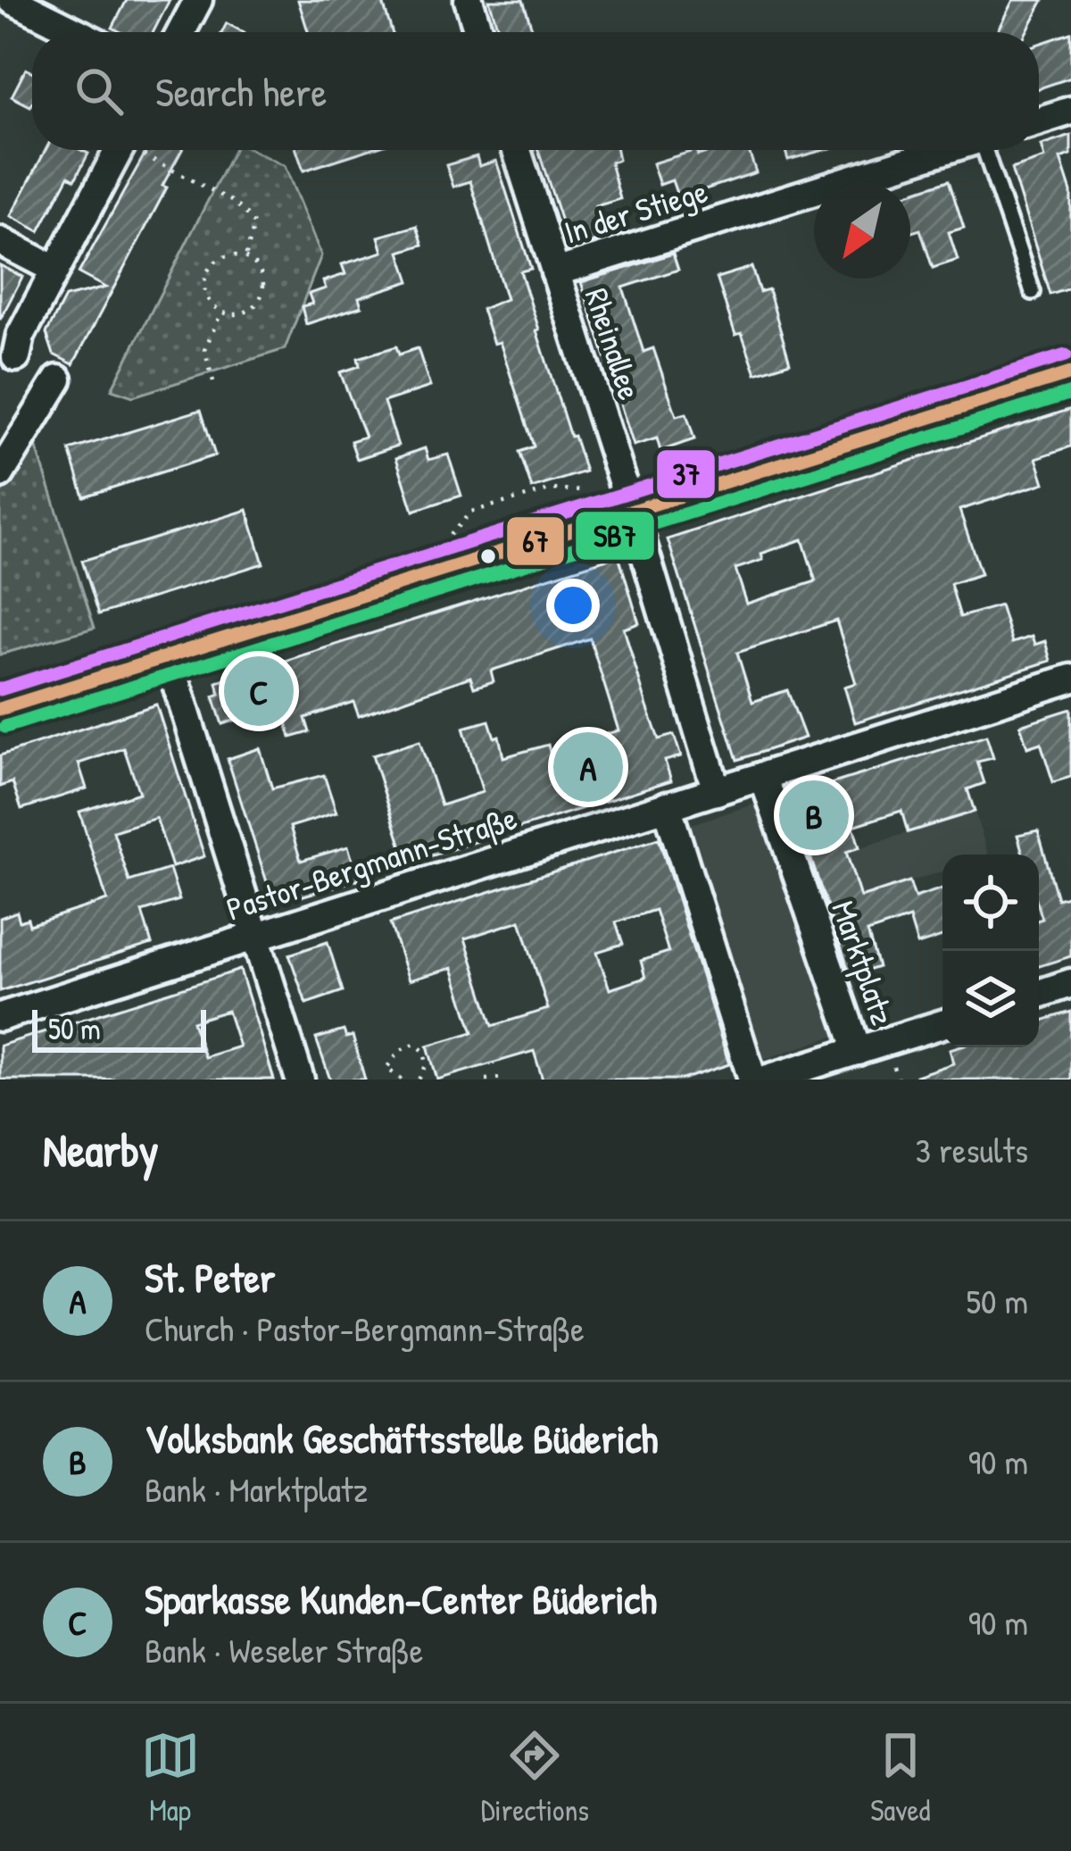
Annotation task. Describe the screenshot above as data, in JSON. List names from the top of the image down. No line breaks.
{"streets":{"street":["In der Stiege","Rheinallee","Pastor-Bergmann-Straße","Marktplatz"]},"crossings":[["In der Stiege","Rheinallee"],["Rheinallee","Pastor-Bergmann-Straße"],["Pastor-Bergmann-Straße","Marktplatz"]],"lines":["transit line 37","transit line 67","transit line SB7"],"scale_bar":"50 m","north":"bottom left","page":{"search":"Search here","pins":["C","A","B"],"scale":"50 m","heading":["Nearby","3 results"],"list":[{"mark":"A","name":"St. Peter","note":"Church · Pastor-Bergmann-Straße","value":"50 m"},{"mark":"B","name":"Volksbank Geschäftsstelle Büderich","note":"Bank · Marktplatz","value":"90 m"},{"mark":"C","name":"Sparkasse Kunden-Center Büderich","note":"Bank · Weseler Straße","value":"90 m"}],"nav":["Map","Directions","Saved"]}}
